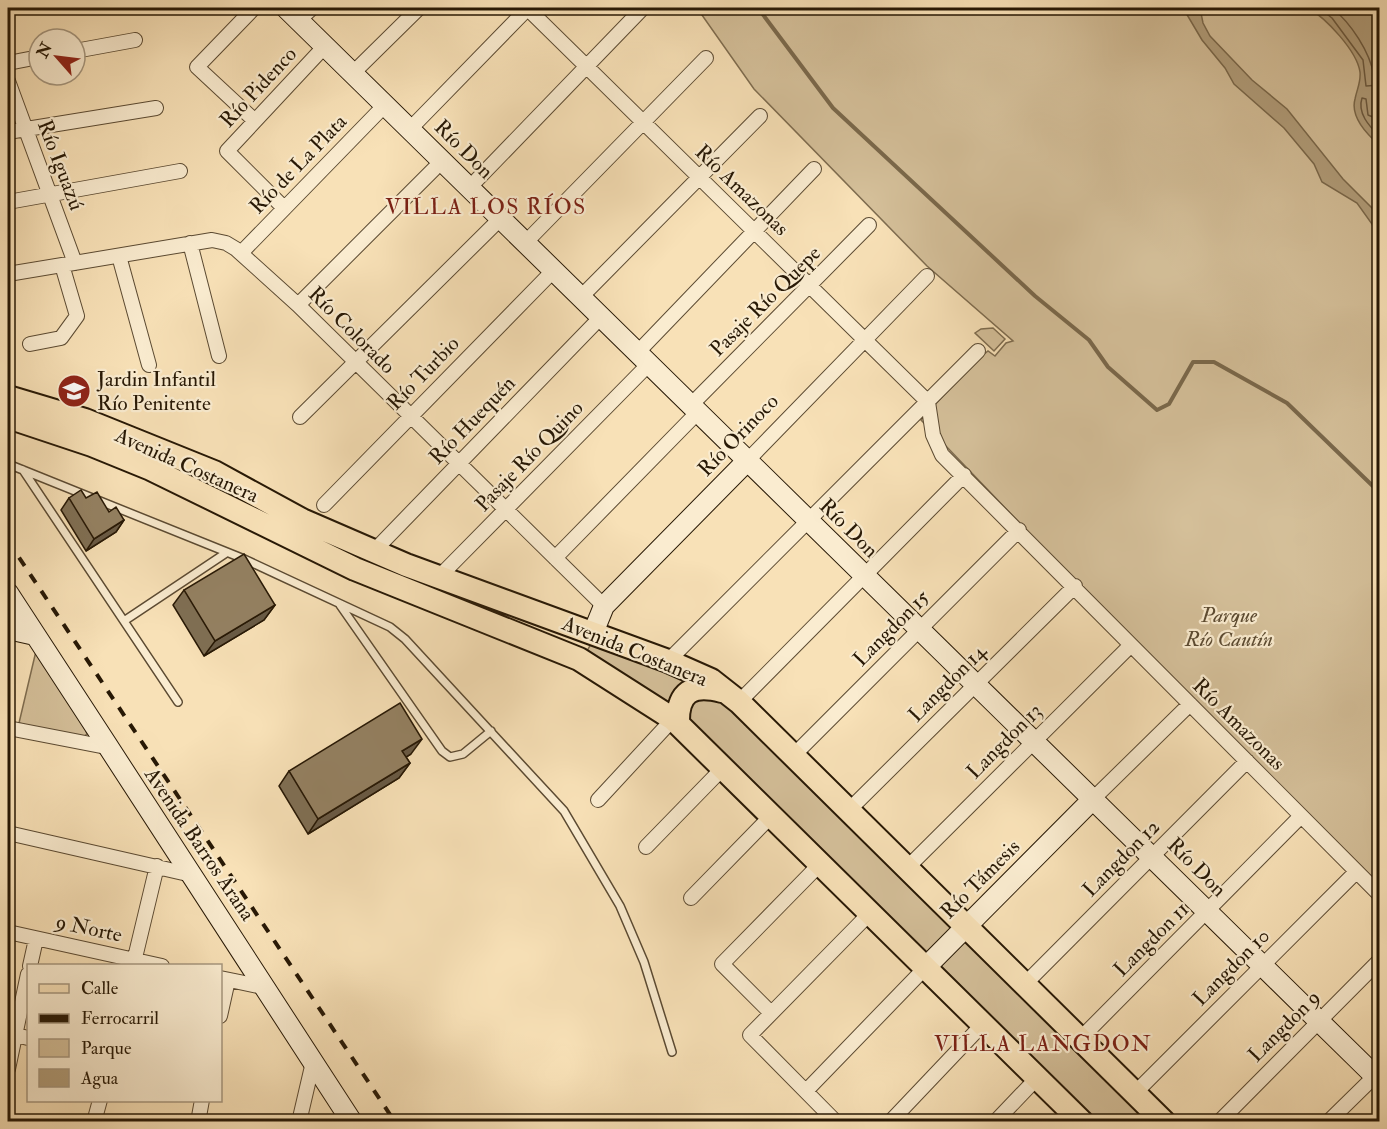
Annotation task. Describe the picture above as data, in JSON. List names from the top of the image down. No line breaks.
{"streets":{"main road":["Avenida Costanera"],"street":["Río Pidenco","Río Don","Río de La Plata","Río Iguazú","Río Amazonas","Pasaje Río Quepe","Río Colorado","Río Turbio","Río Huequén","Río Orinoco","Pasaje Río Quino","Langdon 15","Langdon 14","Langdon 13","Avenida Barros Arana","Langdon 12","Río Támesis","9 Norte","Langdon 11","Langdon 10","Langdon 9"]},"crossings":[["Río Pidenco","Río Don"],["Río Pidenco","Río de La Plata"],["Río Don","Río de La Plata"],["Río Don","Pasaje Río Quepe"],["Río Don","Río Turbio"],["Río Don","Río Huequén"],["Río Don","Río Orinoco"],["Río Don","Pasaje Río Quino"],["Río Don","Langdon 15"],["Río Don","Langdon 14"],["Río Don","Langdon 13"],["Río Don","Langdon 12"],["Río Don","Río Támesis"],["Río Don","Langdon 11"],["Río Don","Langdon 10"],["Río Don","Langdon 9"],["Río de La Plata","Río Colorado"],["Río Iguazú","Río Colorado"],["Río Amazonas","Pasaje Río Quepe"],["Río Amazonas","Río Orinoco"],["Río Amazonas","Pasaje Río Quino"],["Río Amazonas","Langdon 15"],["Río Amazonas","Langdon 14"],["Río Amazonas","Langdon 13"],["Río Amazonas","Langdon 12"],["Río Amazonas","Río Támesis"],["Río Amazonas","Langdon 11"],["Río Amazonas","Langdon 10"],["Pasaje Río Quepe","Río Colorado"],["Río Colorado","Río Turbio"],["Río Colorado","Río Huequén"],["Río Colorado","Río Orinoco"],["Río Colorado","Pasaje Río Quino"],["Río Huequén","Avenida Costanera"],["Río Orinoco","Avenida Costanera"],["Pasaje Río Quino","Avenida Costanera"],["Avenida Costanera","Langdon 15"],["Avenida Costanera","Langdon 14"],["Avenida Costanera","Langdon 13"],["Avenida Costanera","Langdon 12"],["Avenida Costanera","Río Támesis"],["Avenida Costanera","Langdon 11"],["Avenida Costanera","Langdon 10"]],"districts":["VILLA LOS RÍOS","VILLA LANGDON"],"parks":["Parque Río Cautín"],"places":{"school or university":["Jardin Infantil Río Penitente"]},"legend":["Calle","Ferrocarril","Parque","Agua"],"north":"top left"}
